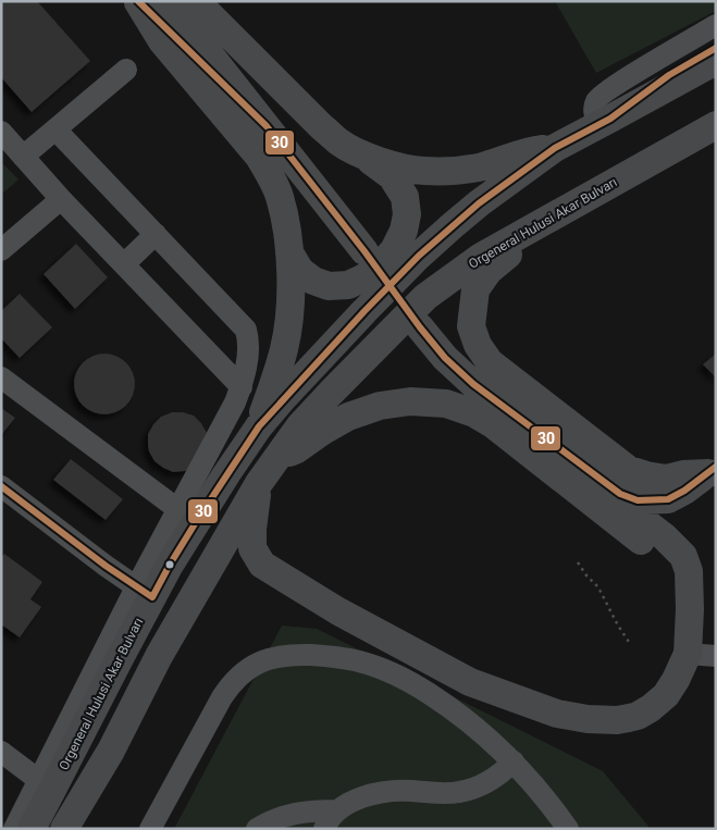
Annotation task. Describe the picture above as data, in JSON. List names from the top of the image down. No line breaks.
{"streets":{"main road":["Orgeneral Hulusi Akar Bulvarı"]},"lines":["transit line 30"]}
